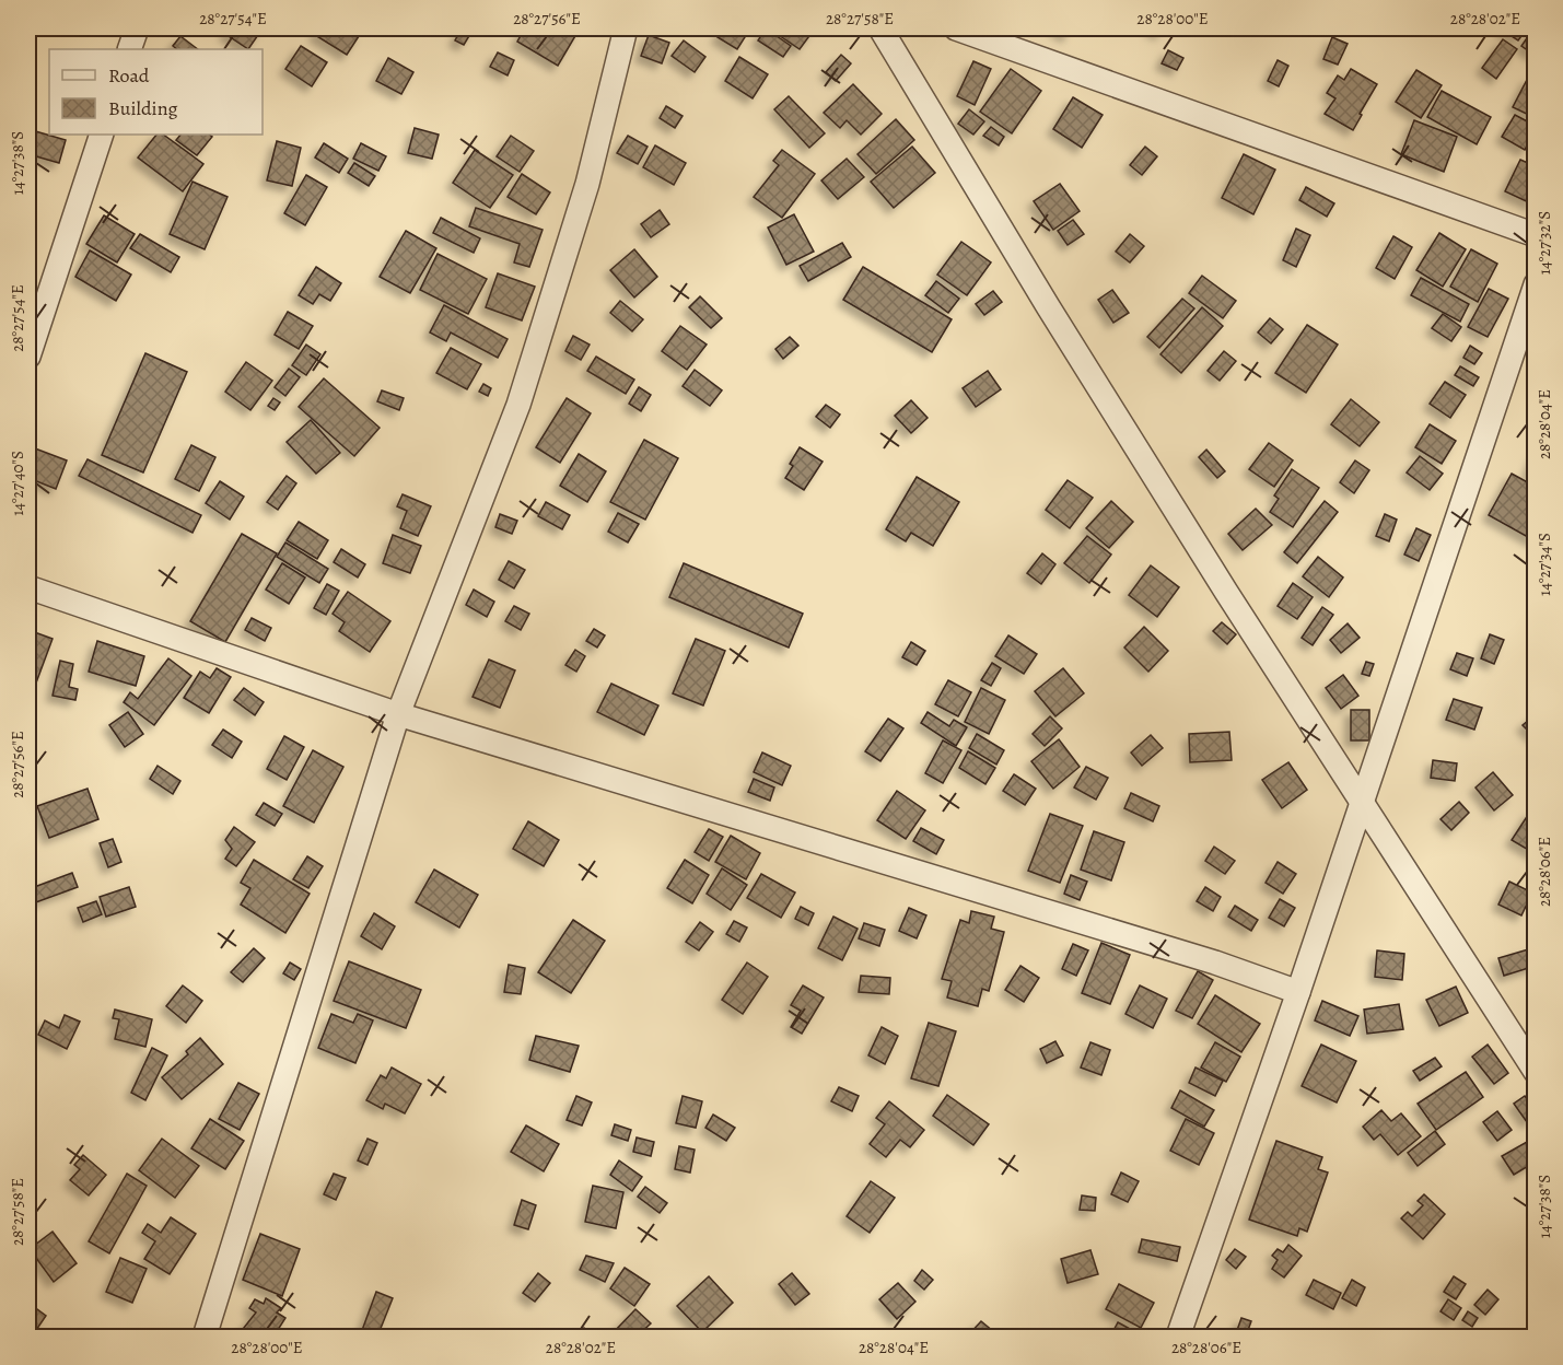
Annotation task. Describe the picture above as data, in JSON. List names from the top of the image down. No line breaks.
{"legend":["Road","Building"],"coordinates":["28°27'54\"E","28°27'56\"E","28°27'58\"E","28°28'00\"E","28°28'02\"E","14°27'38\"S","14°27'32\"S","28°28'04\"E","14°27'40\"S","14°27'34\"S","28°28'06\"E"]}
